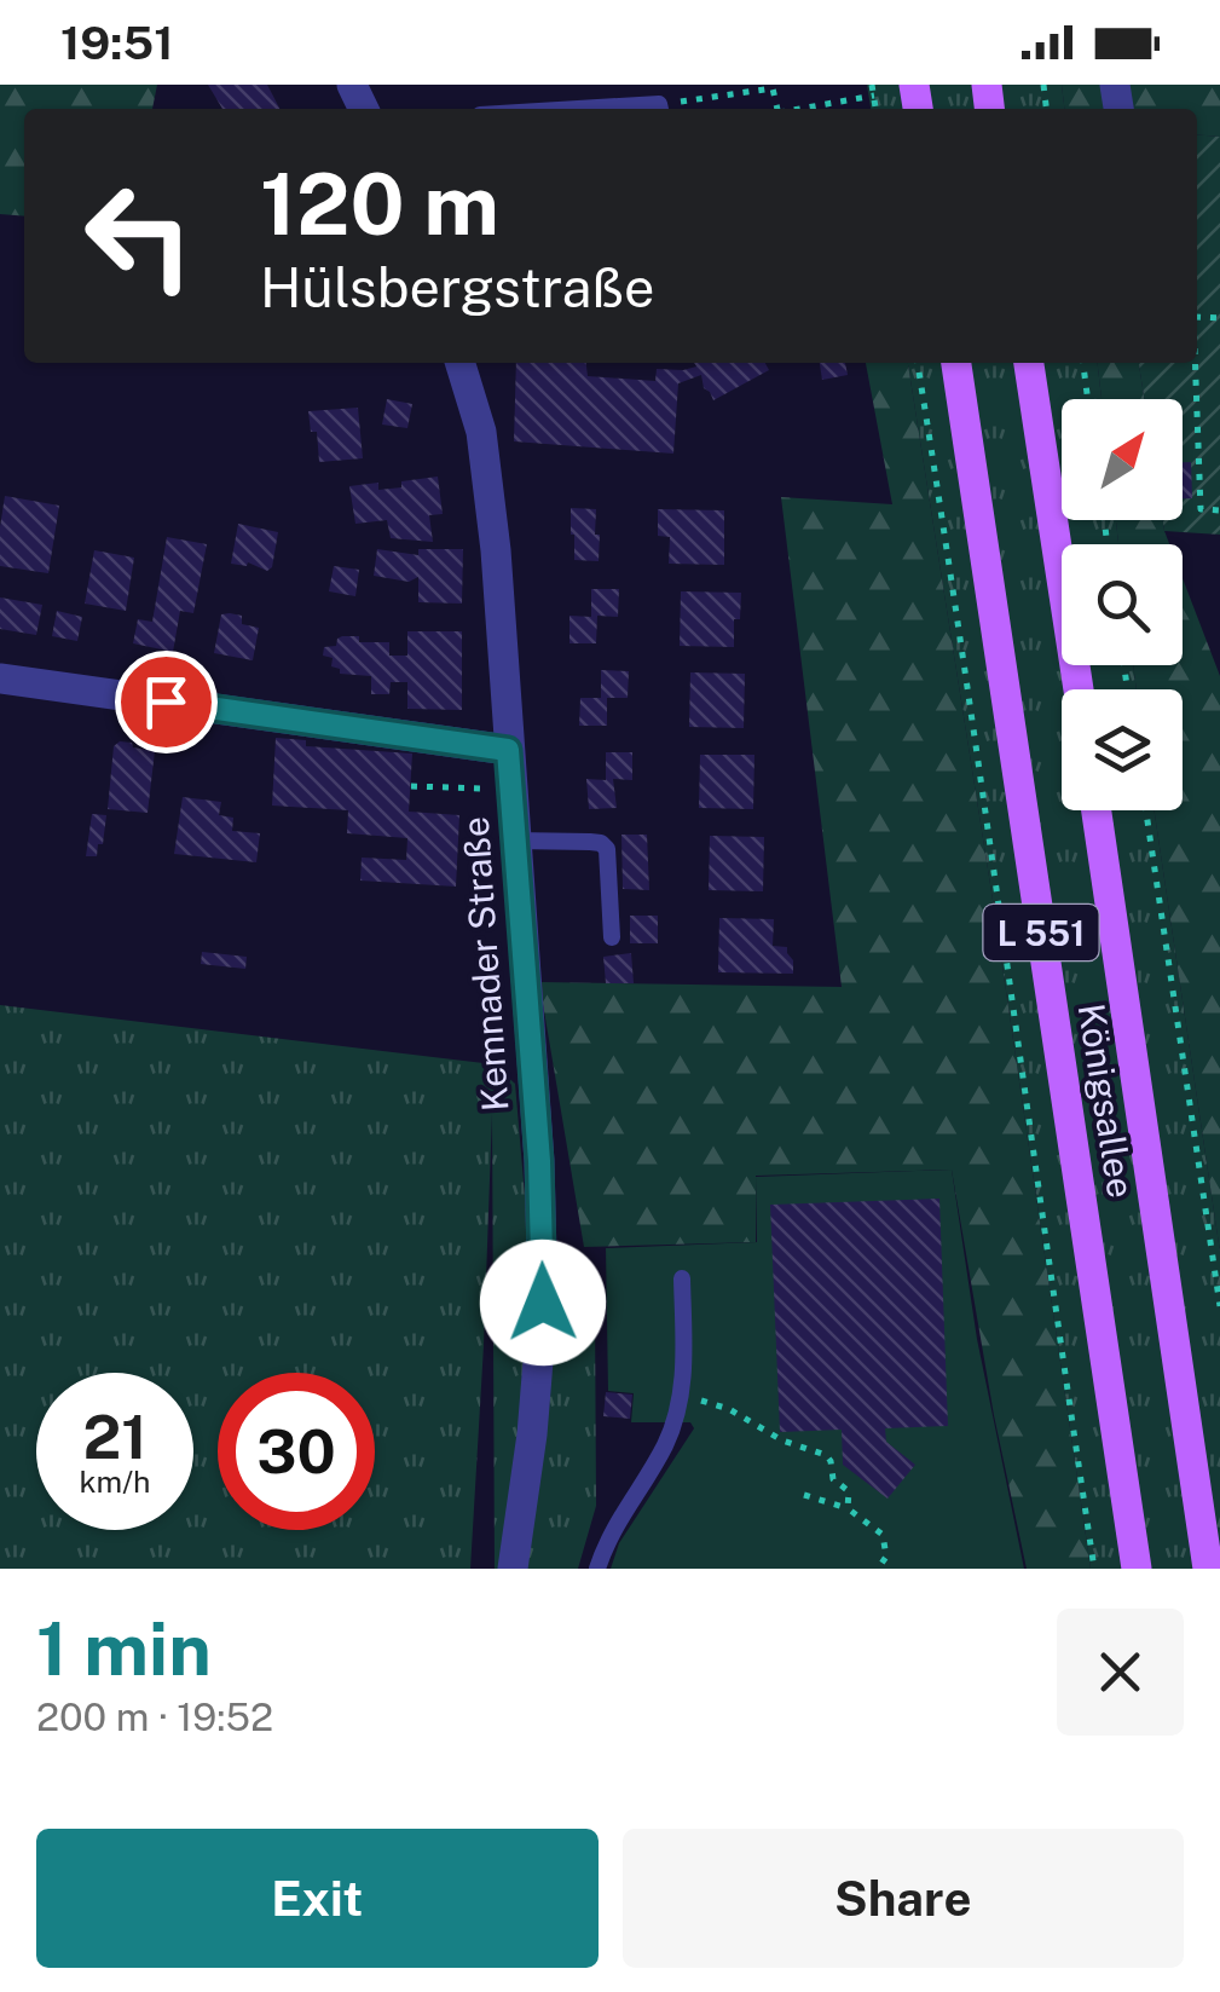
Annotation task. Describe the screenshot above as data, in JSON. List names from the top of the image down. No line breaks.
{"streets":{"main road":["L 551","Königsallee"],"street":["Kemnader Straße"]},"north":"top right","page":{"status":"19:51","turn":["120 m","Hülsbergstraße"],"speed":"21 km/h","limit":"30","heading":["1 min","200 m · 19:52"],"buttons":["Exit","Share"]}}
